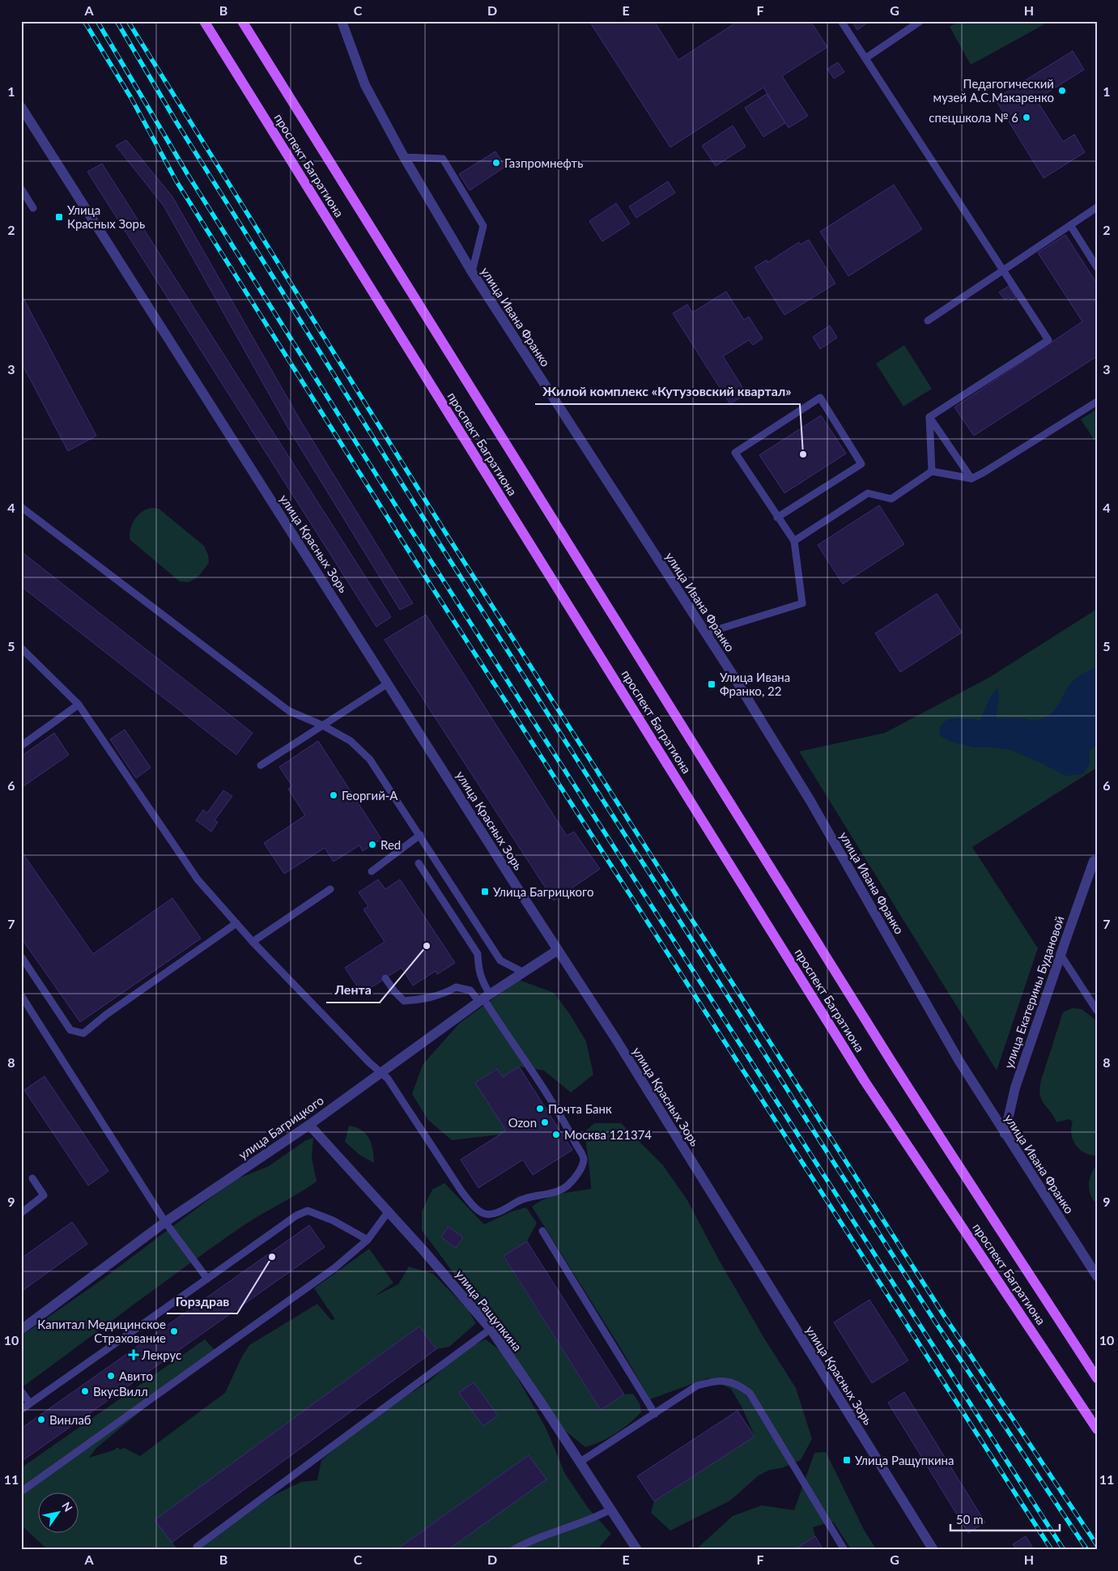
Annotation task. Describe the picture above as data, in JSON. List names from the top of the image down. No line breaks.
{"streets":{"main road":["проспект Багратиона"],"street":["улица Ивана Франко","улица Красных Зорь","улица Екатерины Будановой","улица Багрицкого","улица Ращупкина"]},"crossings":[["улица Ивана Франко","улица Екатерины Будановой"],["улица Красных Зорь","улица Багрицкого"],["улица Багрицкого","улица Ращупкина"]],"places":{"other":["Педагогический музей А.С.Макаренко","спецшкола № 6","Газпромнефть","Жилой комплекс «Кутузовский квартал»","Георгий-А","Red","Лента","Почта Банк","Ozon","Москва 121374","Горздрав","Капитал Медицинское Страхование","Авито","ВкусВилл","Винлаб"],"transit":["Улица Красных Зорь","Улица Ивана Франко, 22","Улица Багрицкого","Улица Ращупкина"],"health":["Лекрус"]},"scale_bar":"50 m","north":"top right","grid":{"columns":["A","B","C","D","E","F","G","H"],"rows":["1","2","3","4","5","6","7","8","9","10","11"]}}
